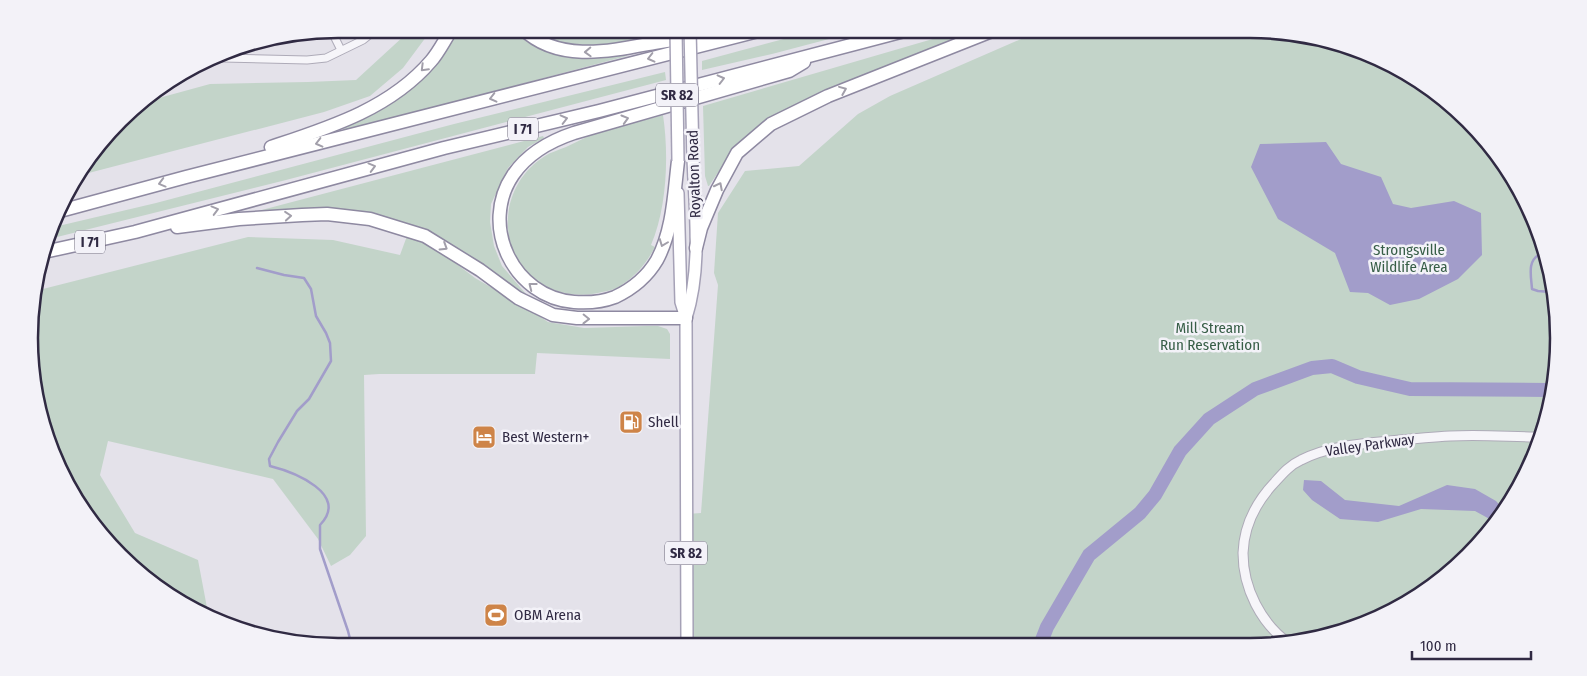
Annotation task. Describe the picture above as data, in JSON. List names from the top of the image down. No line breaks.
{"streets":{"highway":["I 71"],"main road":["SR 82","Royalton Road"],"street":["Valley Parkway"]},"parks":["Strongsville Wildlife Area","Mill Stream Run Reservation"],"places":{"fuel station":["Shell"],"hotel":["Best Western+"],"sports":["OBM Arena"]},"scale_bar":"100 m"}
